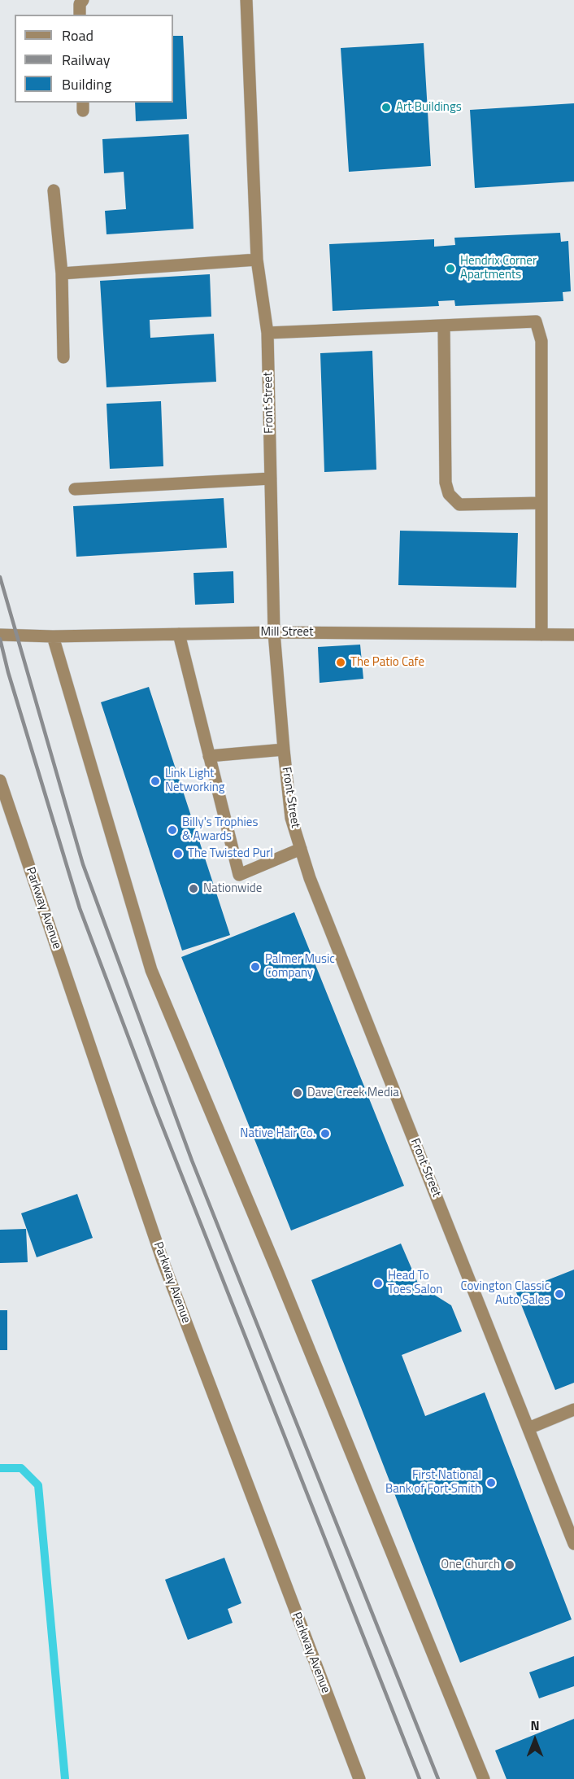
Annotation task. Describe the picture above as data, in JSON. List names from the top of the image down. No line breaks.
{"streets":{"street":["Front Street","Mill Street","Parkway Avenue"]},"crossings":[["Front Street","Mill Street"]],"places":["Art Buildings","Hendrix Corner Apartments","The Patio Cafe","Link Light Networking","Billy's Trophies & Awards","The Twisted Purl","Nationwide","Palmer Music Company","Dave Creek Media","Native Hair Co.","Head To Toes Salon","Covington Classic Auto Sales","First National Bank of Fort Smith","One Church"],"legend":["Road","Railway","Building"],"north":"top"}
